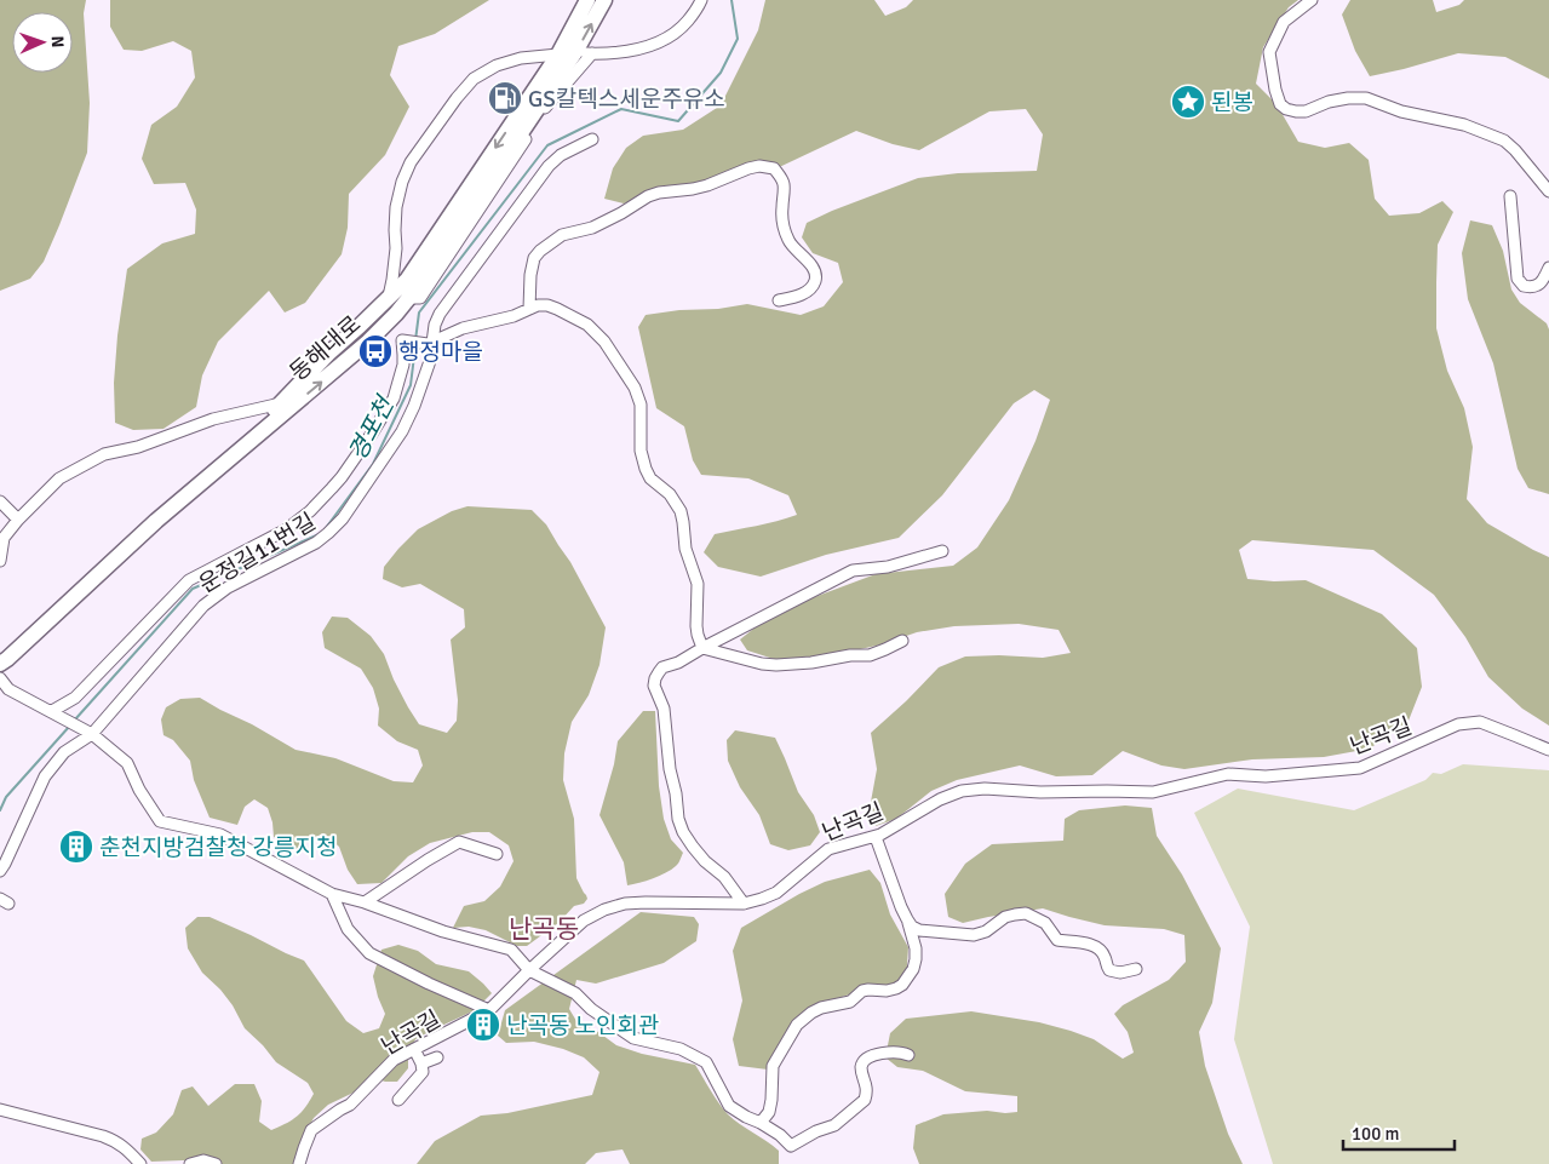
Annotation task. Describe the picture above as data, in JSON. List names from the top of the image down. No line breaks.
{"streets":{"highway":["동해대로"],"street":["운정길11번길","난곡길"]},"districts":["난곡동"],"water":["경포천"],"places":{"fuel station":["GS칼텍스세운주유소"],"place":["된봉"],"bus stop":["행정마을"],"building":["춘천지방검찰청 강릉지청","난곡동 노인회관"]},"scale_bar":"100 m","north":"right"}
